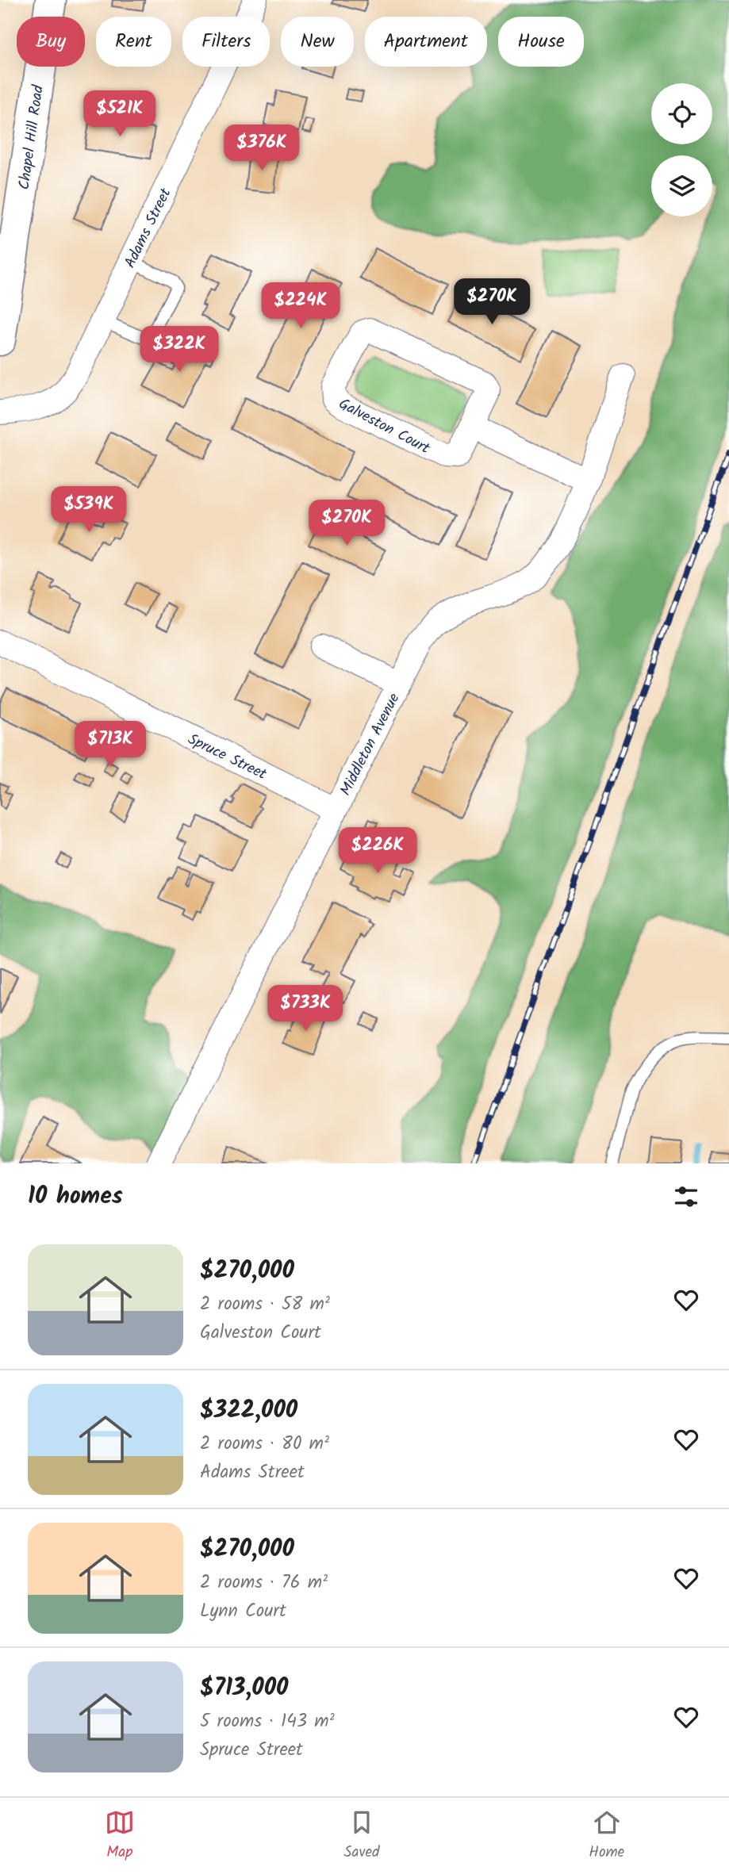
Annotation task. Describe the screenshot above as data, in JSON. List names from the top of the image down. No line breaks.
{"streets":{"main road":["Chapel Hill Road"],"street":["Adams Street","Galveston Court","Middleton Avenue","Spruce Street"]},"crossings":[["Middleton Avenue","Spruce Street"]],"page":{"chip":["Buy","Rent","Filters","New","Apartment","House"],"price":["$521K","$376K","$270K","$224K","$322K","$539K","$270K","$713K","$226K","$733K"],"heading":"10 homes","list":[{"name":"$270,000","note":"2 rooms · 58 m² · Galveston Court"},{"name":"$322,000","note":"2 rooms · 80 m² · Adams Street"},{"name":"$270,000","note":"2 rooms · 76 m² · Lynn Court"},{"name":"$713,000","note":"5 rooms · 143 m² · Spruce Street"}],"tabs":["Map","Saved","Home"]}}
